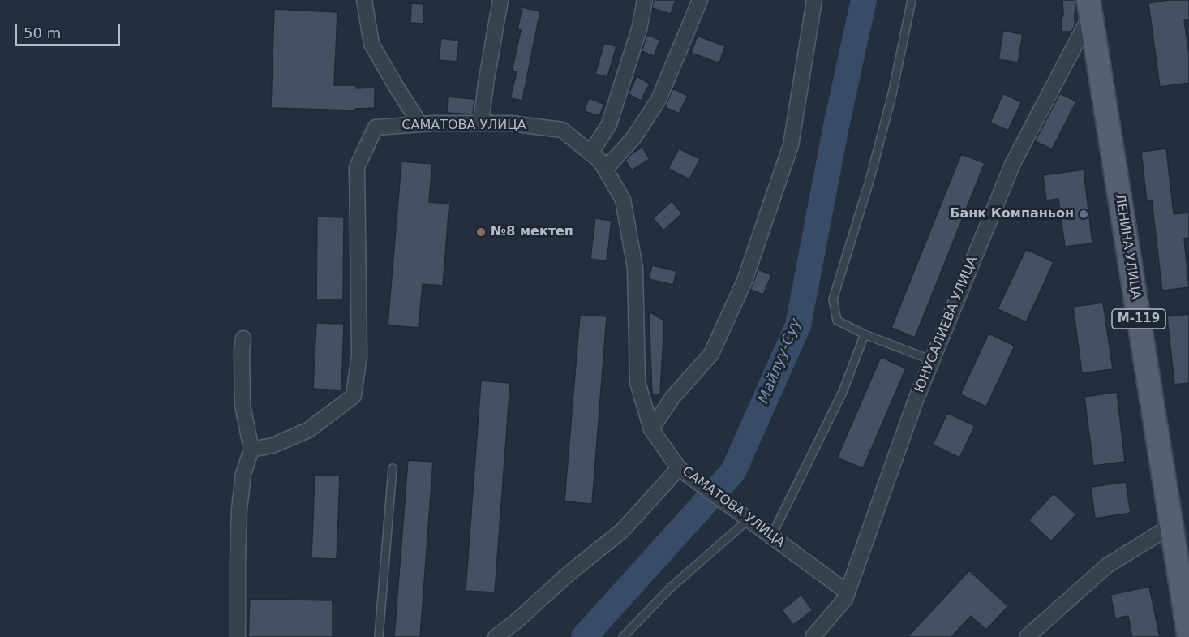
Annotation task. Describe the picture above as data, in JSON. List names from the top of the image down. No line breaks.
{"streets":{"main road":["ЛЕНИНА УЛИЦА","М-119"],"street":["САМАТОВА УЛИЦА","ЮНУСАЛИЕВА УЛИЦА"]},"crossings":[["САМАТОВА УЛИЦА","ЮНУСАЛИЕВА УЛИЦА"],["ЛЕНИНА УЛИЦА","ЮНУСАЛИЕВА УЛИЦА"]],"water":["Майлуу-Суу"],"places":["Банк Компаньон","№8 мектеп"],"scale_bar":"50 m"}
